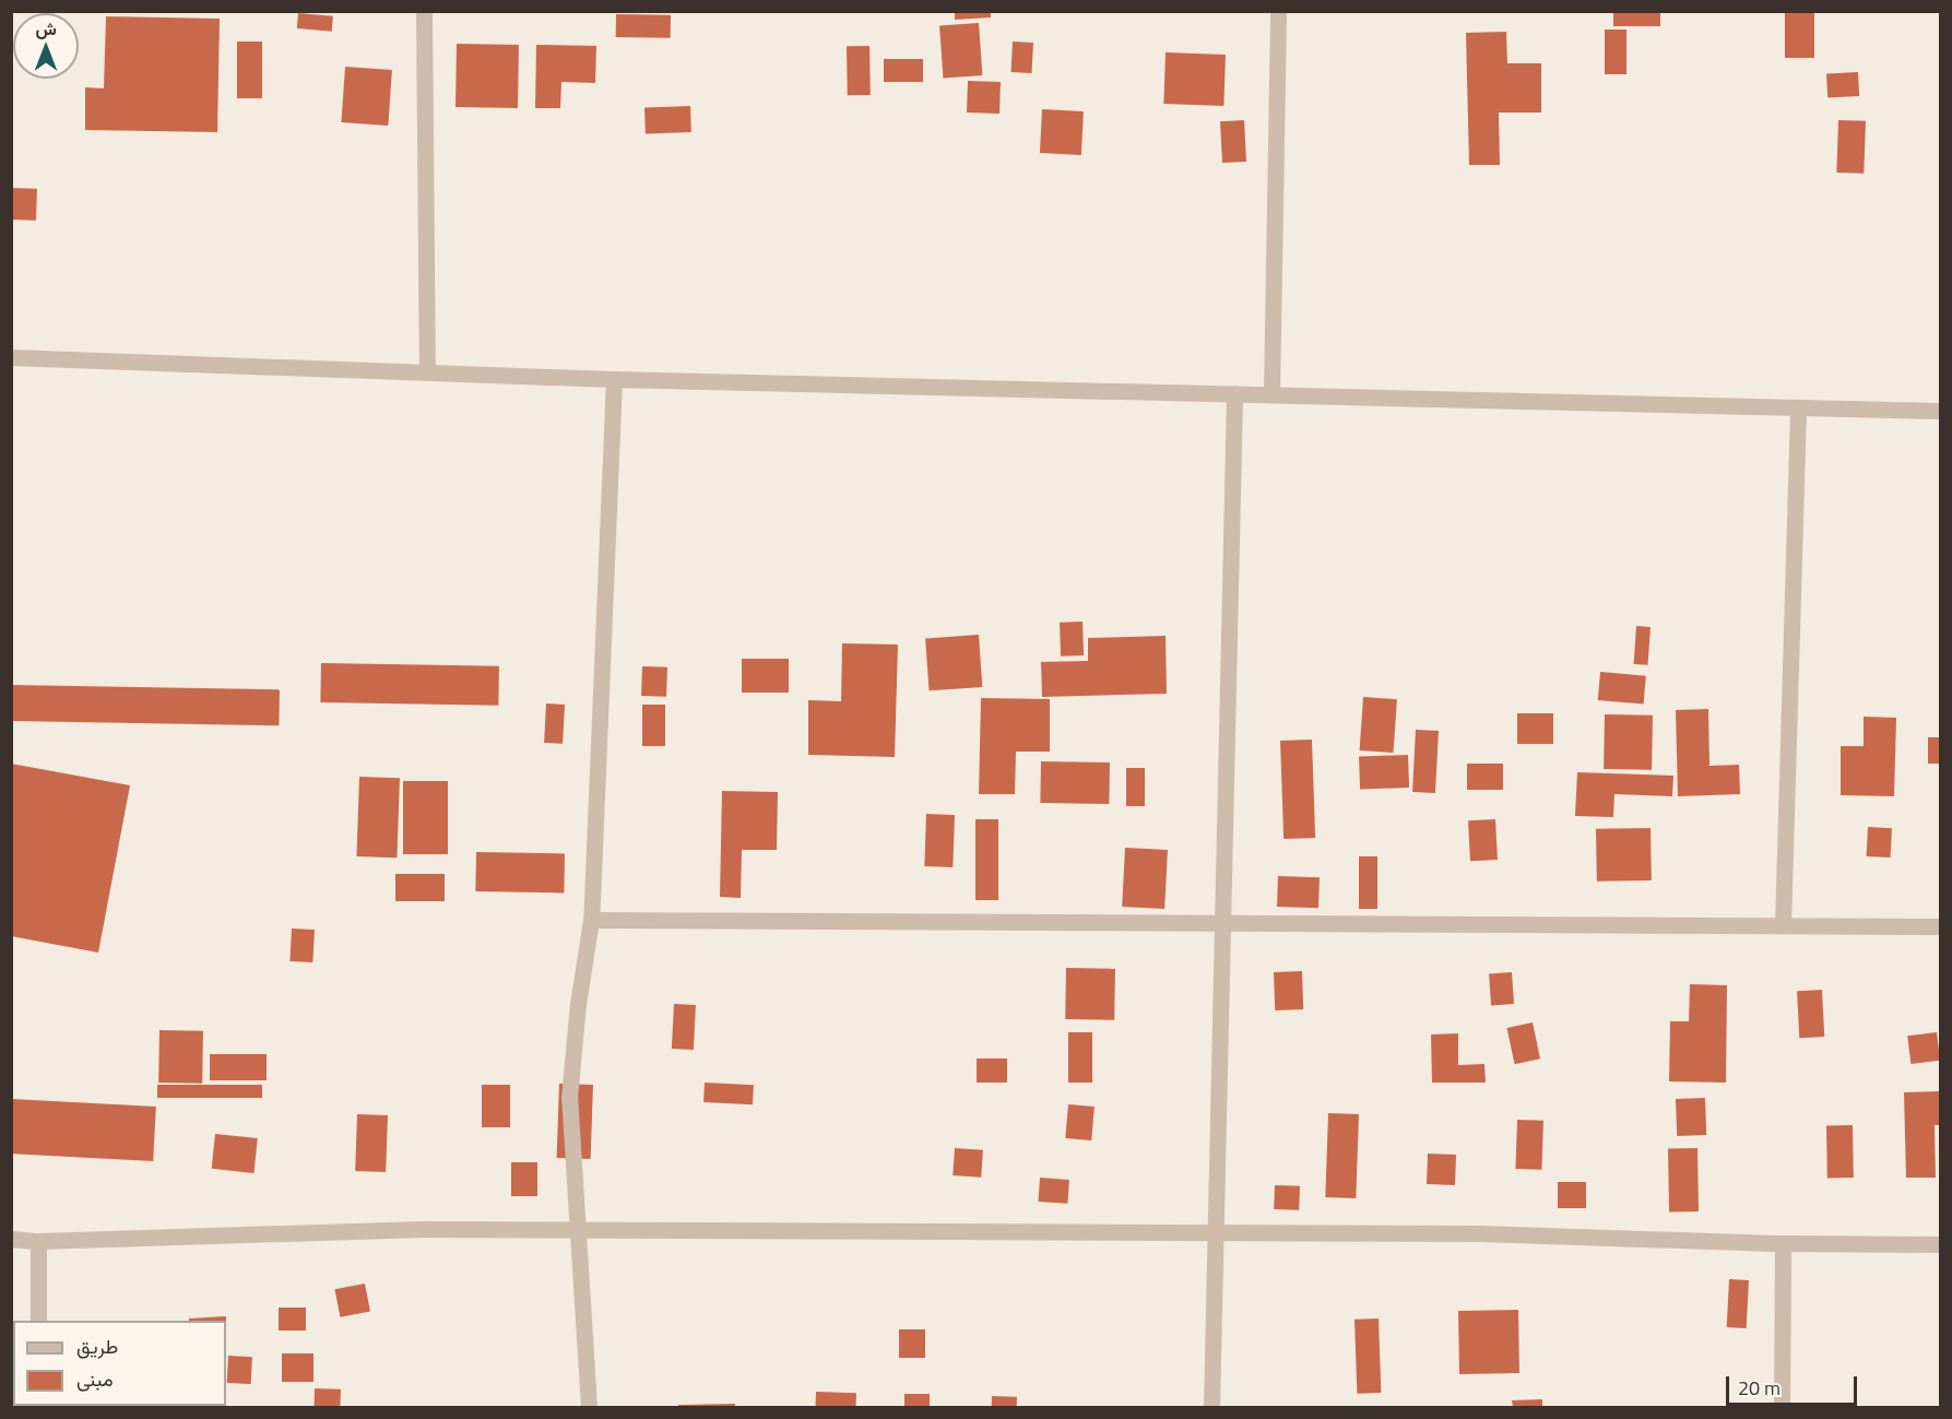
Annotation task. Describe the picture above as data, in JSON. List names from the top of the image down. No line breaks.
{"legend":["طريق","مبنى"],"scale_bar":"20 m","north":"top"}
